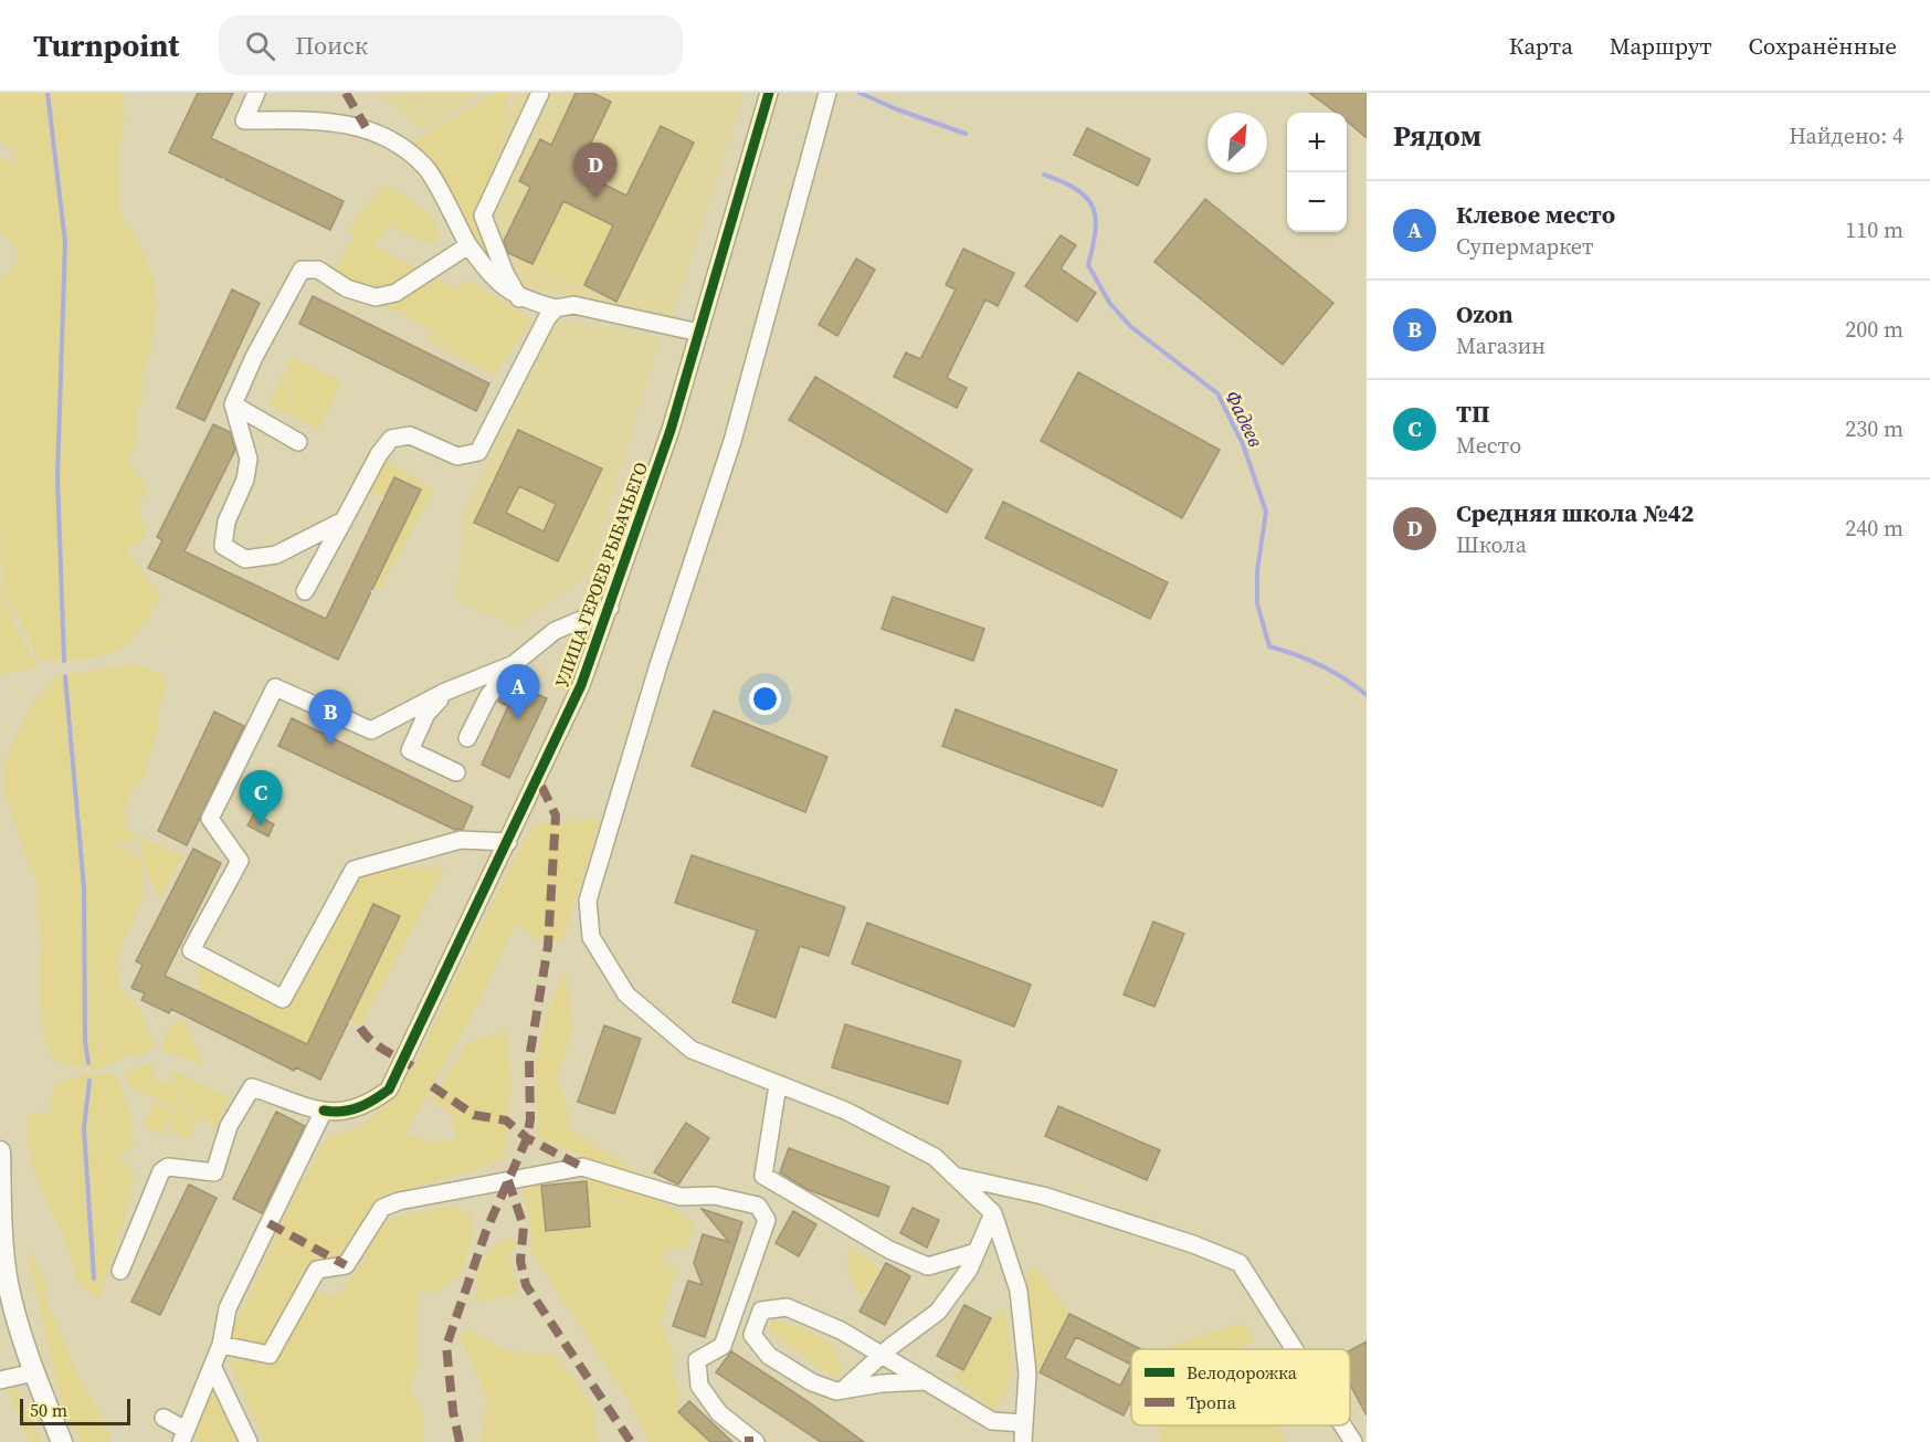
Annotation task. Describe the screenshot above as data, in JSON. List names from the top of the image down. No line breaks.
{"streets":{"street":["УЛИЦА ГЕРОЕВ РЫБАЧЬЕГО"]},"water":["Фадеев"],"legend":["Велодорожка","Тропа"],"scale_bar":"50 m","north":"top right","page":{"header":"Turnpoint","search":"Поиск","nav":["Карта","Маршрут","Сохранённые"],"heading":["Рядом","Найдено: 4"],"map_buttons":["+","−"],"pins":["D","A","B","C"],"list":[{"mark":"A","name":"Клевое место","note":"Супермаркет","value":"110 m"},{"mark":"B","name":"Ozon","note":"Магазин","value":"200 m"},{"mark":"C","name":"ТП","note":"Место","value":"230 m"},{"mark":"D","name":"Средняя школа №42","note":"Школа","value":"240 m"}],"scale":"50 m"}}
